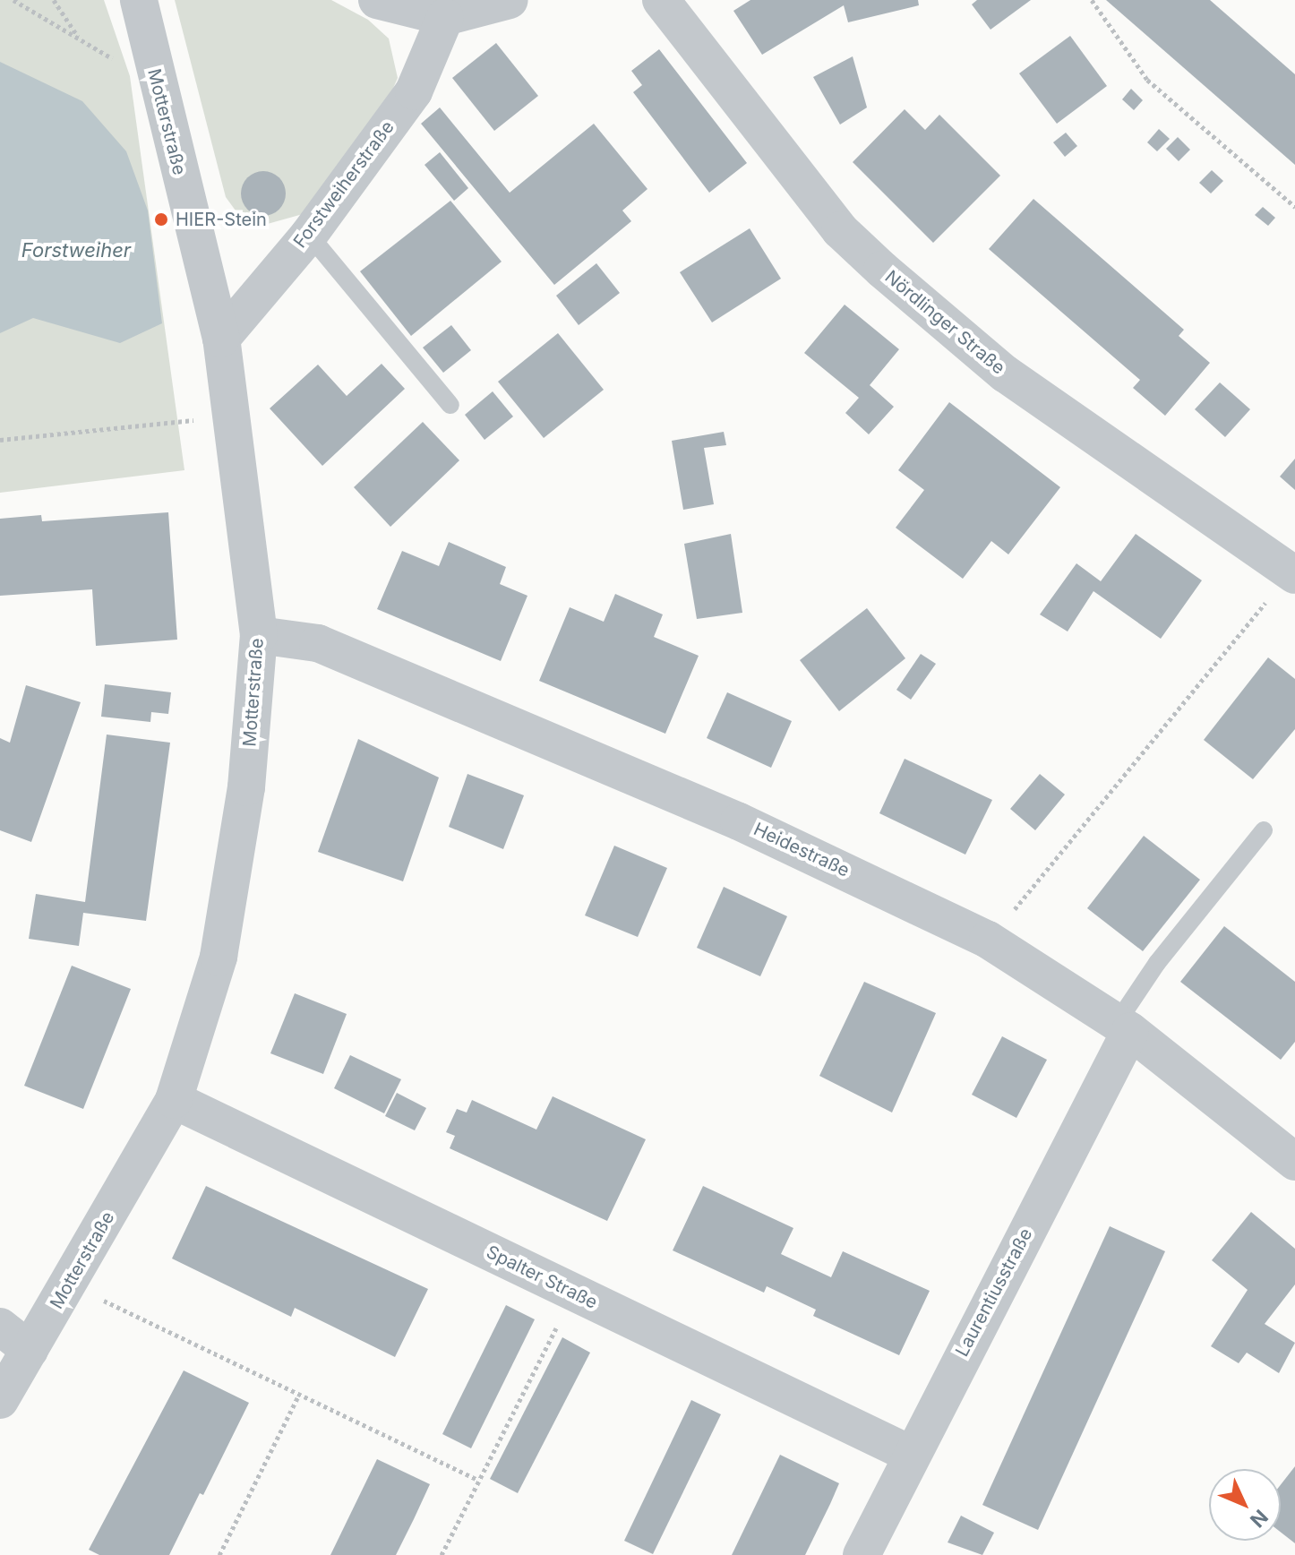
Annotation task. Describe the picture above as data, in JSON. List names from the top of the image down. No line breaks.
{"streets":{"street":["Motterstraße","Forstweiherstraße","Nördlinger Straße","Heidestraße","Spalter Straße","Laurentiusstraße"]},"crossings":[["Motterstraße","Forstweiherstraße"],["Motterstraße","Heidestraße"],["Motterstraße","Spalter Straße"],["Heidestraße","Laurentiusstraße"],["Spalter Straße","Laurentiusstraße"]],"water":["Forstweiher"],"places":["HIER-Stein"],"north":"bottom right"}
